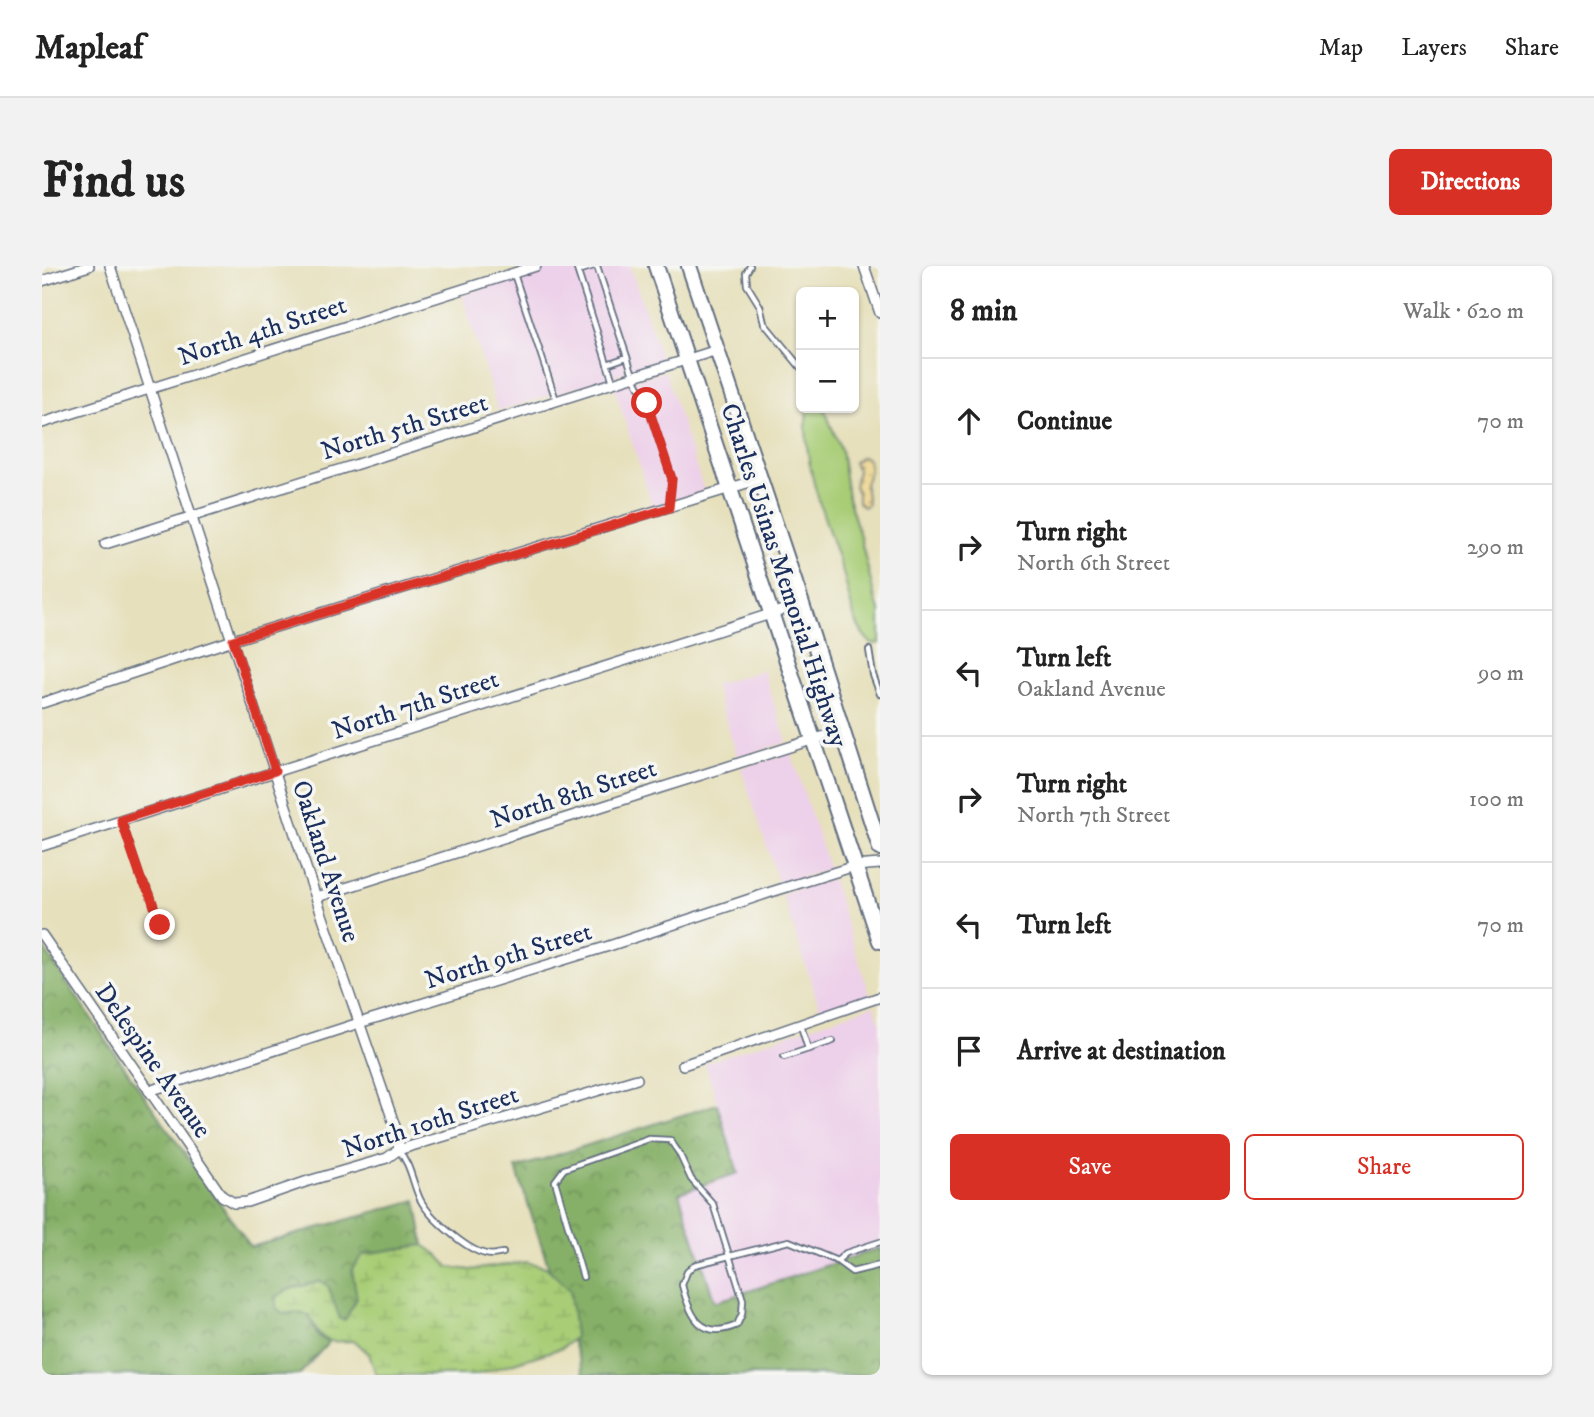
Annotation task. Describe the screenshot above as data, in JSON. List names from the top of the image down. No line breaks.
{"streets":{"highway":["Charles Usinas Memorial Highway"],"street":["North 4th Street","North 5th Street","North 7th Street","North 8th Street","Oakland Avenue","North 9th Street","Delespine Avenue","North 10th Street"]},"crossings":[["North 4th Street","Oakland Avenue"],["North 5th Street","Charles Usinas Memorial Highway"],["North 5th Street","Oakland Avenue"],["Charles Usinas Memorial Highway","North 7th Street"],["Charles Usinas Memorial Highway","North 8th Street"],["Charles Usinas Memorial Highway","North 9th Street"],["North 7th Street","Oakland Avenue"],["North 8th Street","Oakland Avenue"],["Oakland Avenue","North 9th Street"],["Oakland Avenue","North 10th Street"],["North 9th Street","Delespine Avenue"],["Delespine Avenue","North 10th Street"]],"page":{"header":"Mapleaf","nav":["Map","Layers","Share"],"buttons":["Directions",["Save","Share"]],"title":"Find us","heading":["8 min","Walk · 620 m"],"map_buttons":["+","−"],"list":[["Continue","70 m"],["Turn right","North 6th Street","290 m"],["Turn left","Oakland Avenue","90 m"],["Turn right","North 7th Street","100 m"],["Turn left","70 m"],"Arrive at destination"]}}
